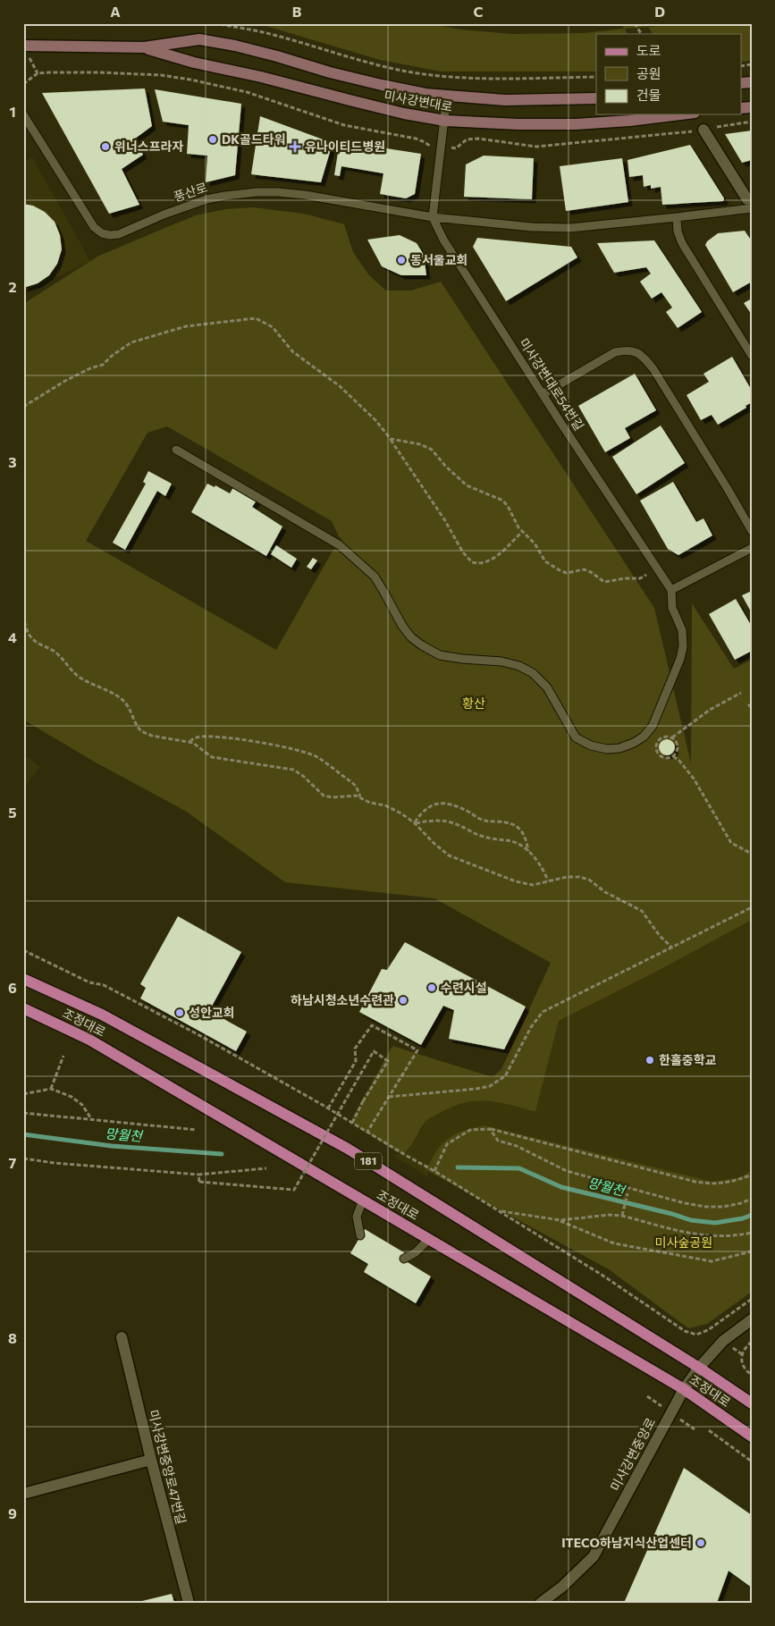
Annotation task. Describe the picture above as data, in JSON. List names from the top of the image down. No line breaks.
{"streets":{"main road":["미사강변대로","조정대로","181"],"street":["미사강변중앙로","미사강변중앙로47번길"],"lane":["풍산로","미사강변대로54번길"]},"crossings":[["풍산로","미사강변대로54번길"],["조정대로","미사강변중앙로"]],"water":["망월천"],"parks":["황산","미사숲공원"],"places":{"other":["DK골드타워","위너스프라자","동서울교회","수련시설","하남시청소년수련관","성안교회","한홀중학교","ITECO하남지식산업센터"],"health":["유나이티드병원"]},"legend":["도로","공원","건물"],"grid":{"columns":["A","B","C","D"],"rows":["1","2","3","4","5","6","7","8","9"]}}
